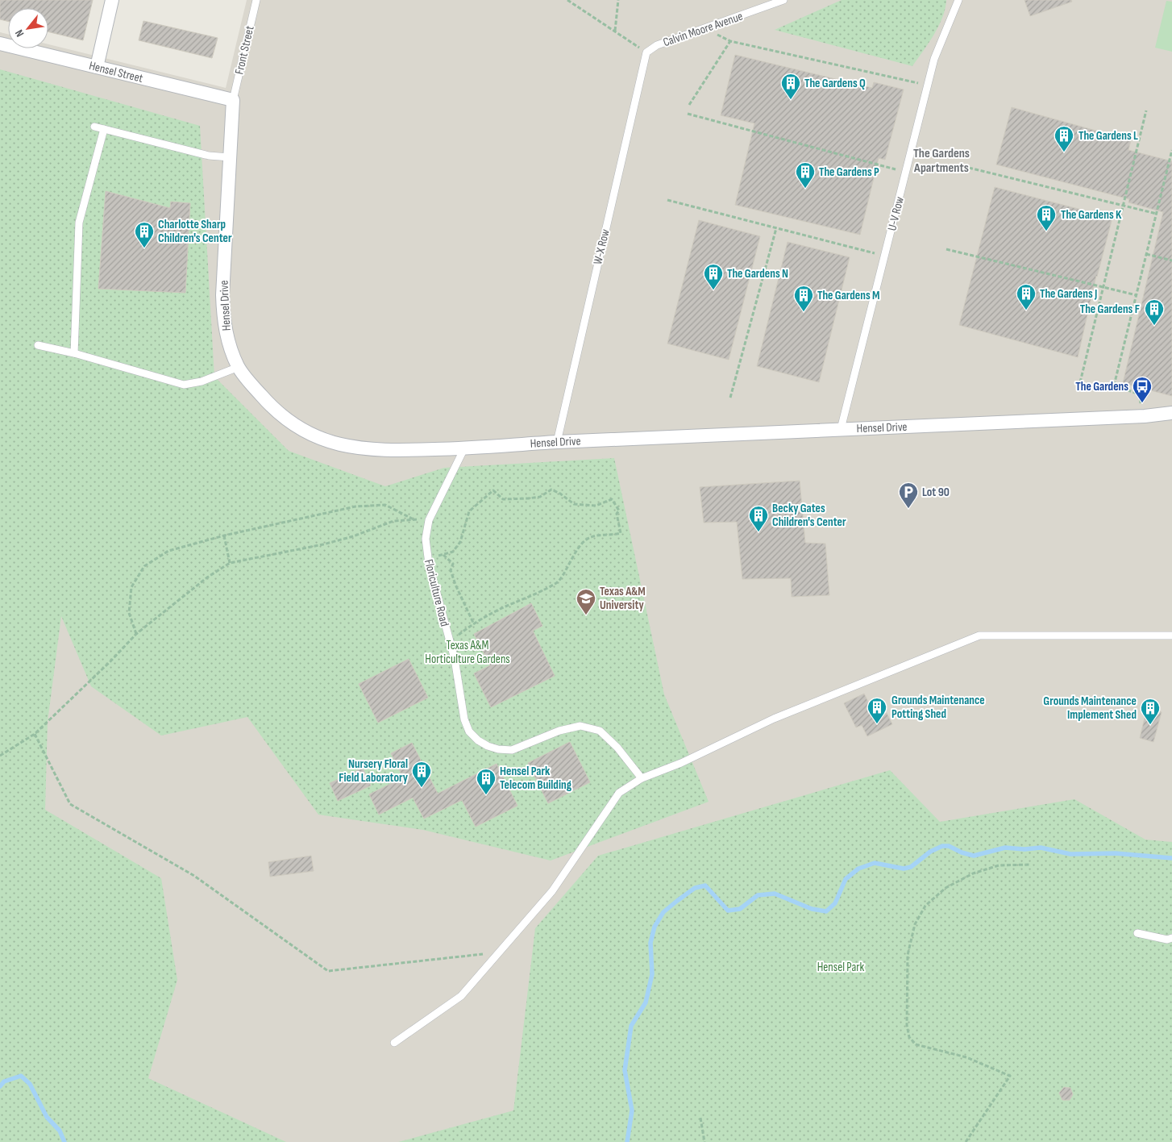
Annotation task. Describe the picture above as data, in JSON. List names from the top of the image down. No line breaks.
{"streets":{"street":["Hensel Street","Hensel Drive"],"lane":["Calvin Moore Avenue","Front Street","U-V Row","W-X Row","Floriculture Road"]},"crossings":[["Calvin Moore Avenue","W-X Row"],["Front Street","Hensel Street"],["Front Street","Hensel Drive"],["Hensel Street","Hensel Drive"],["U-V Row","Hensel Drive"],["W-X Row","Hensel Drive"],["Hensel Drive","Floriculture Road"]],"districts":["The Gardens Apartments"],"parks":["Texas A&M Horticulture Gardens","Hensel Park"],"places":{"building":["The Gardens Q","The Gardens L","The Gardens P","The Gardens K","Charlotte Sharp Children's Center","The Gardens N","The Gardens J","The Gardens M","The Gardens F","Becky Gates Children's Center","Grounds Maintenance Potting Shed","Grounds Maintenance Implement Shed","Nursery Floral Field Laboratory","Hensel Park Telecom Building"],"bus stop":["The Gardens"],"parking":["Lot 90"],"school or university":["Texas A&M University"]},"north":"bottom left"}
